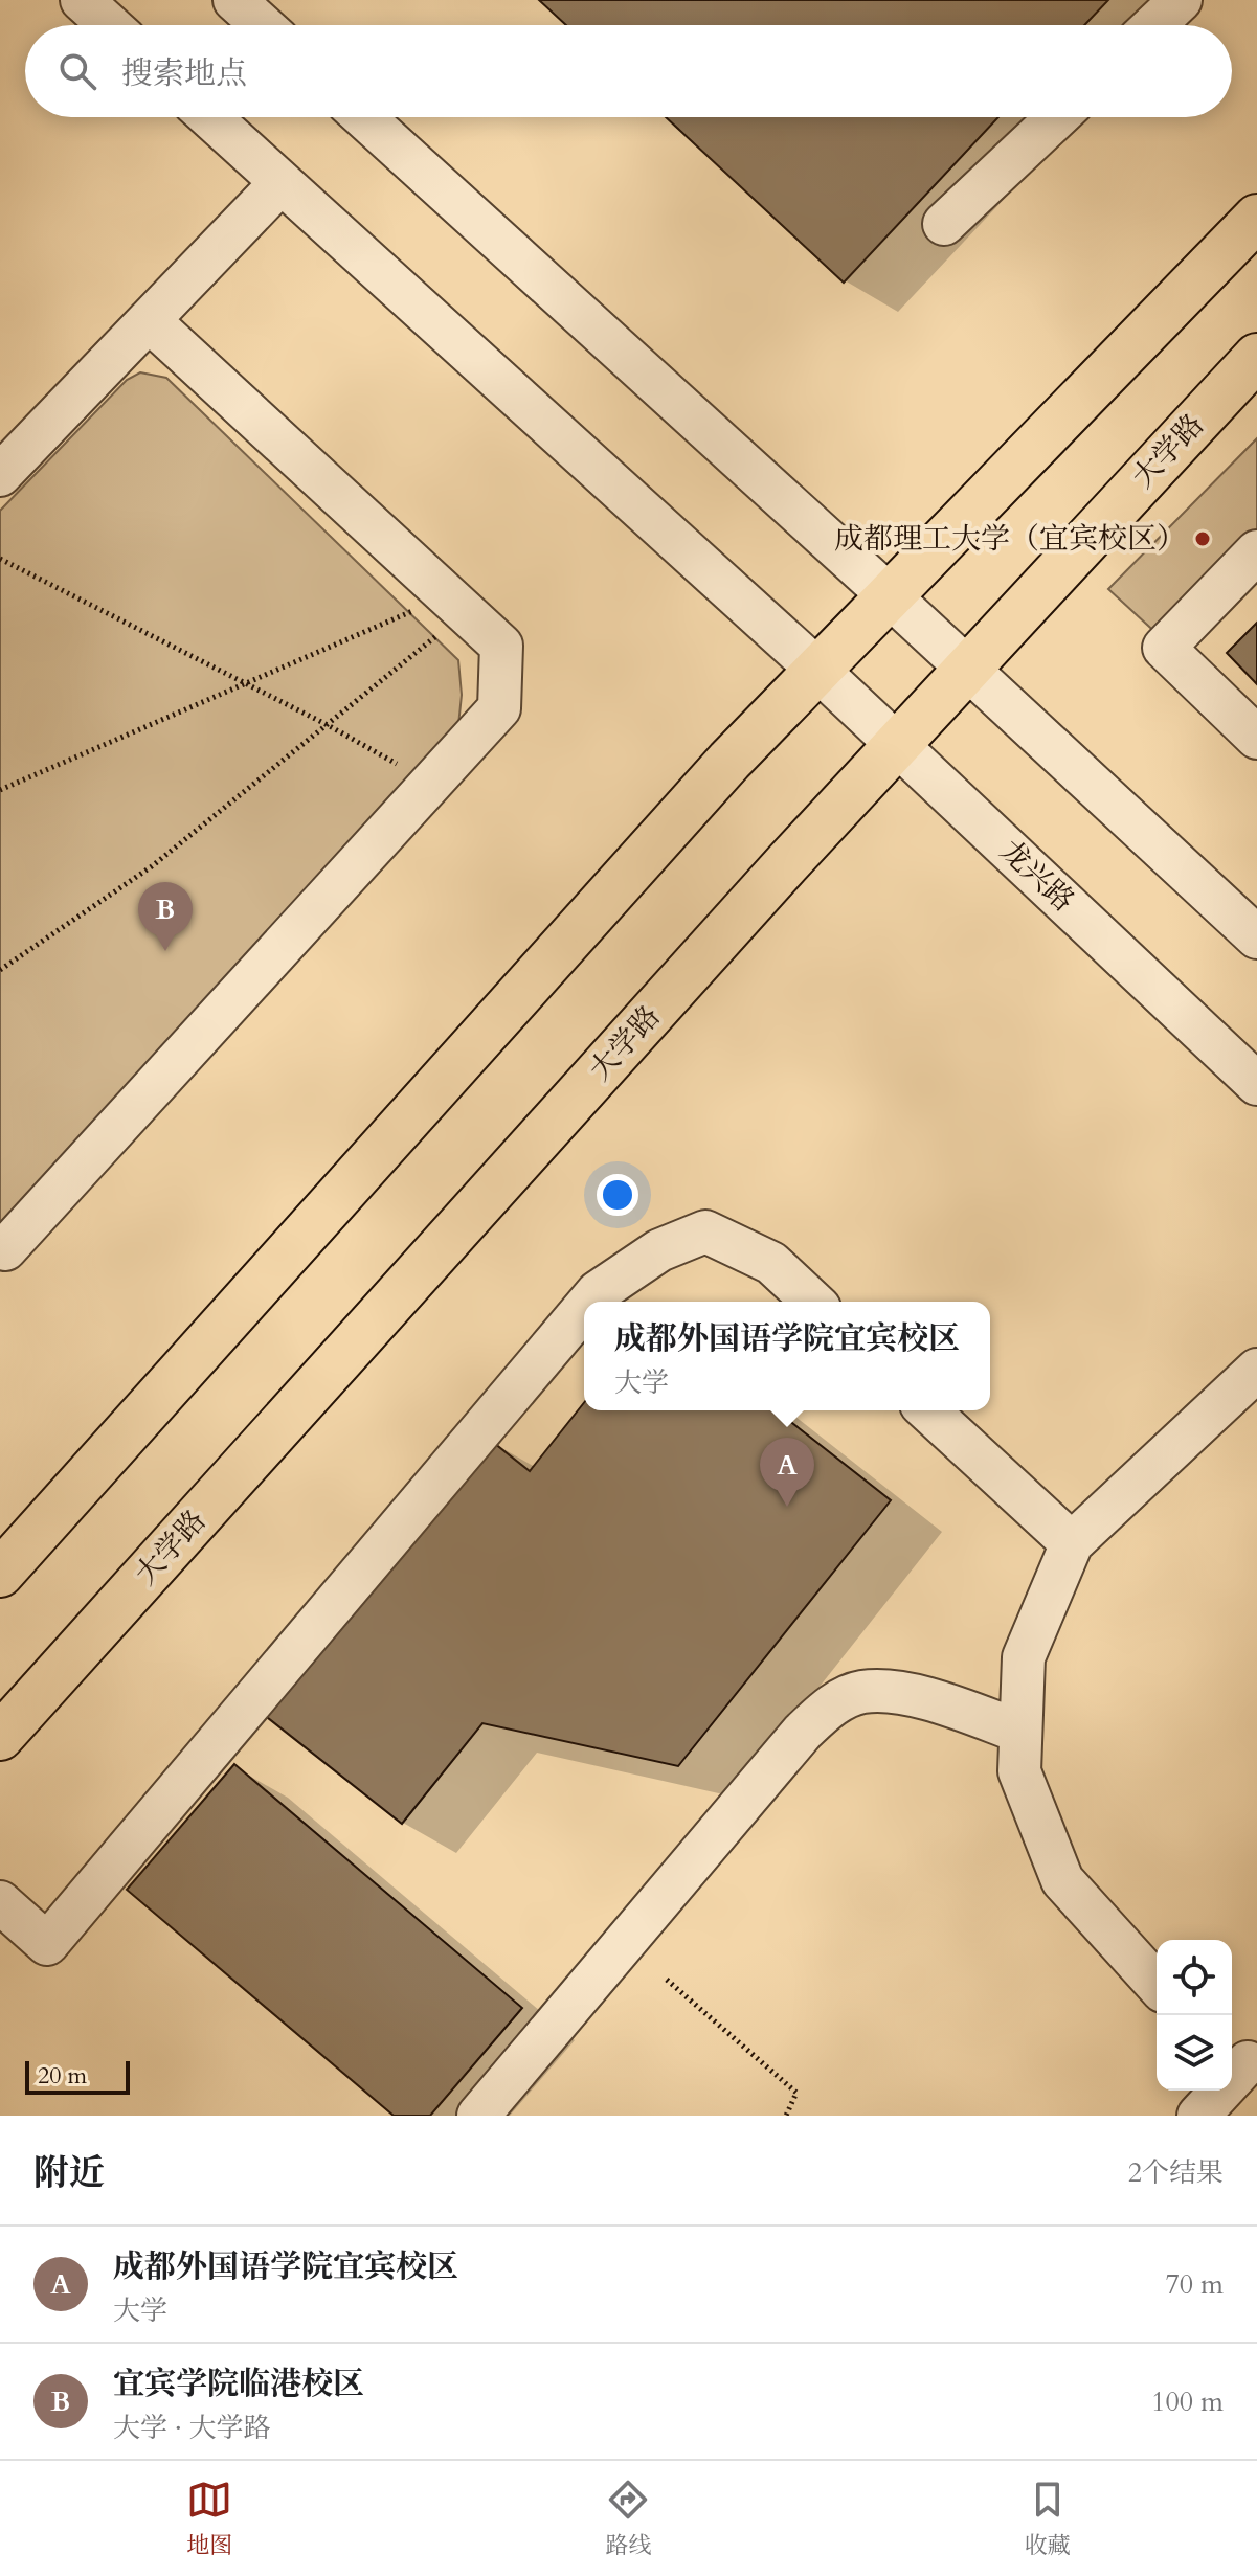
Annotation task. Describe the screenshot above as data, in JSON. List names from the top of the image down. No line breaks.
{"streets":{"main road":["大学路"],"street":["龙兴路"]},"crossings":[["大学路","龙兴路"]],"places":["成都理工大学（宜宾校区）"],"scale_bar":"20 m","page":{"search":"搜索地点","pins":["B","A"],"popup":["成都外国语学院宜宾校区","大学"],"scale":"20 m","heading":["附近","2个结果"],"list":[{"mark":"A","name":"成都外国语学院宜宾校区","note":"大学","value":"70 m"},{"mark":"B","name":"宜宾学院临港校区","note":"大学 · 大学路","value":"100 m"}],"nav":["地图","路线","收藏"]}}
